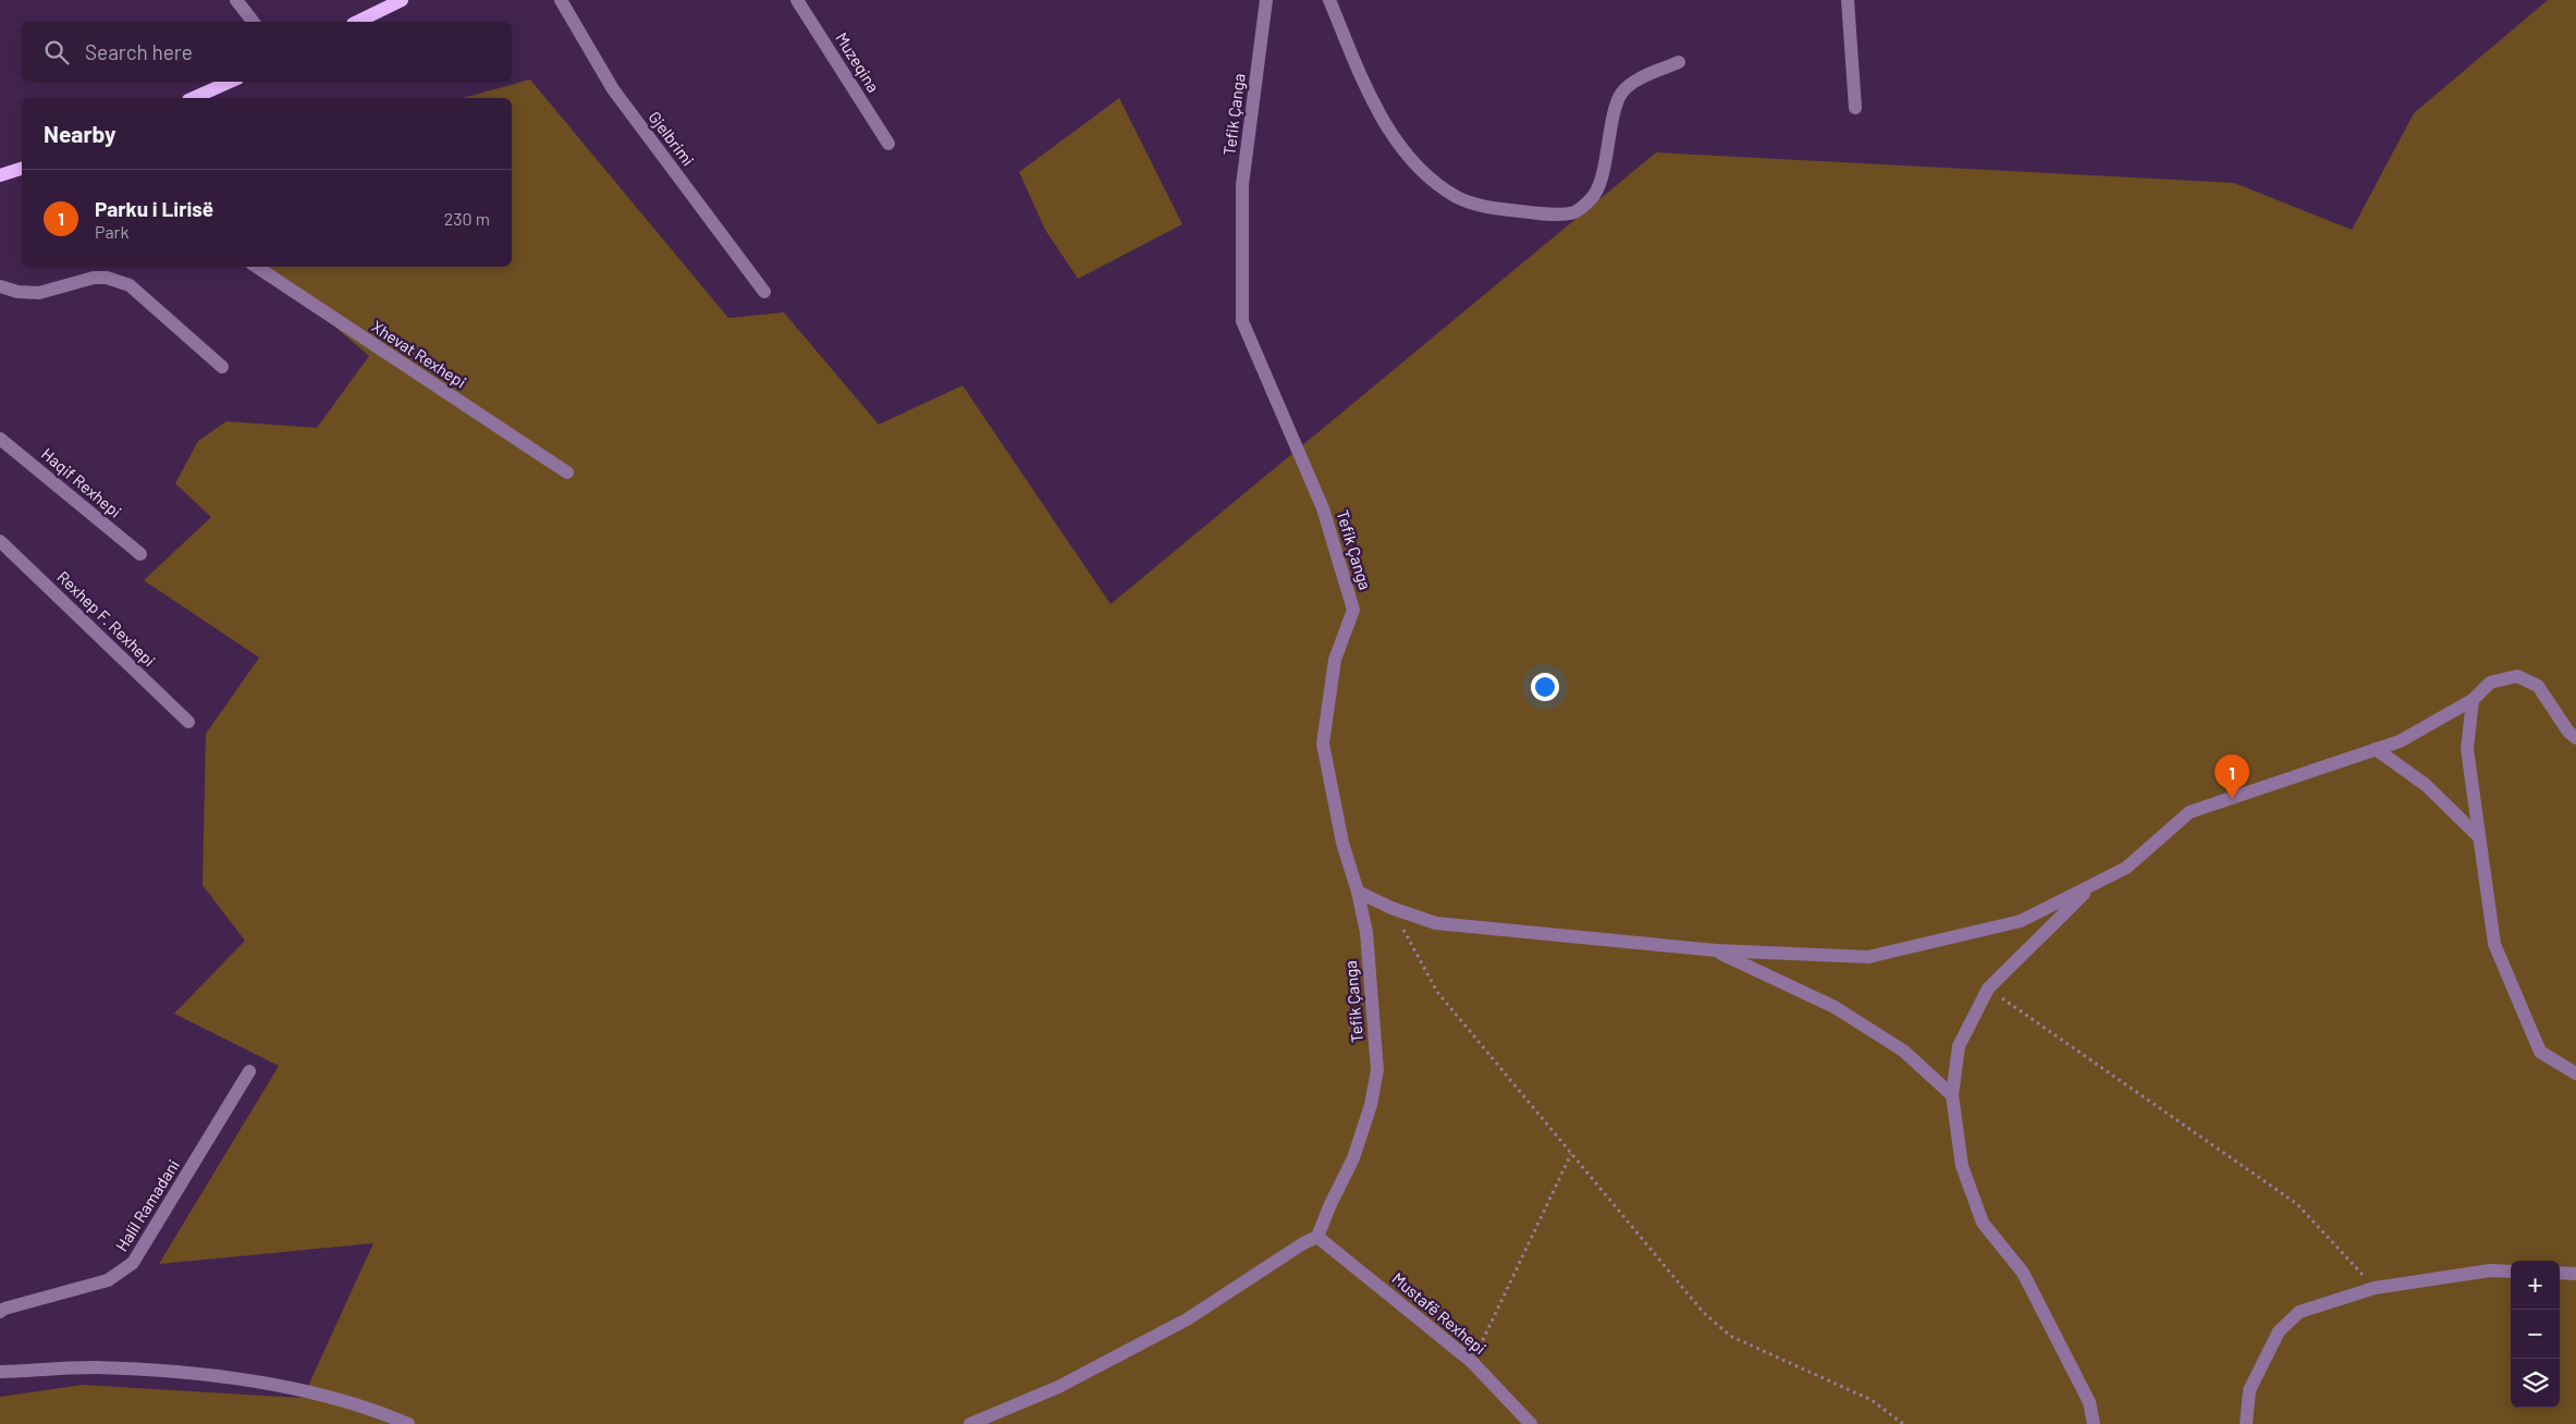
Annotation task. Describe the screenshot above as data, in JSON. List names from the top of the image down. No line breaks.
{"streets":{"street":["Muzeqina","Tefik Çanga","Gjelbrimi","Xhevat Rexhepi","Haqif Rexhepi","Rexhep F. Rexhepi","Halil Ramadani","Mustafë Rexhepi"]},"crossings":[["Tefik Çanga","Mustafë Rexhepi"]],"page":{"search":"Search here","heading":"Nearby","list":[{"mark":"1","name":"Parku i Lirisë","note":"Park","value":"230 m"}],"pins":"1","map_buttons":["+","−"]}}
